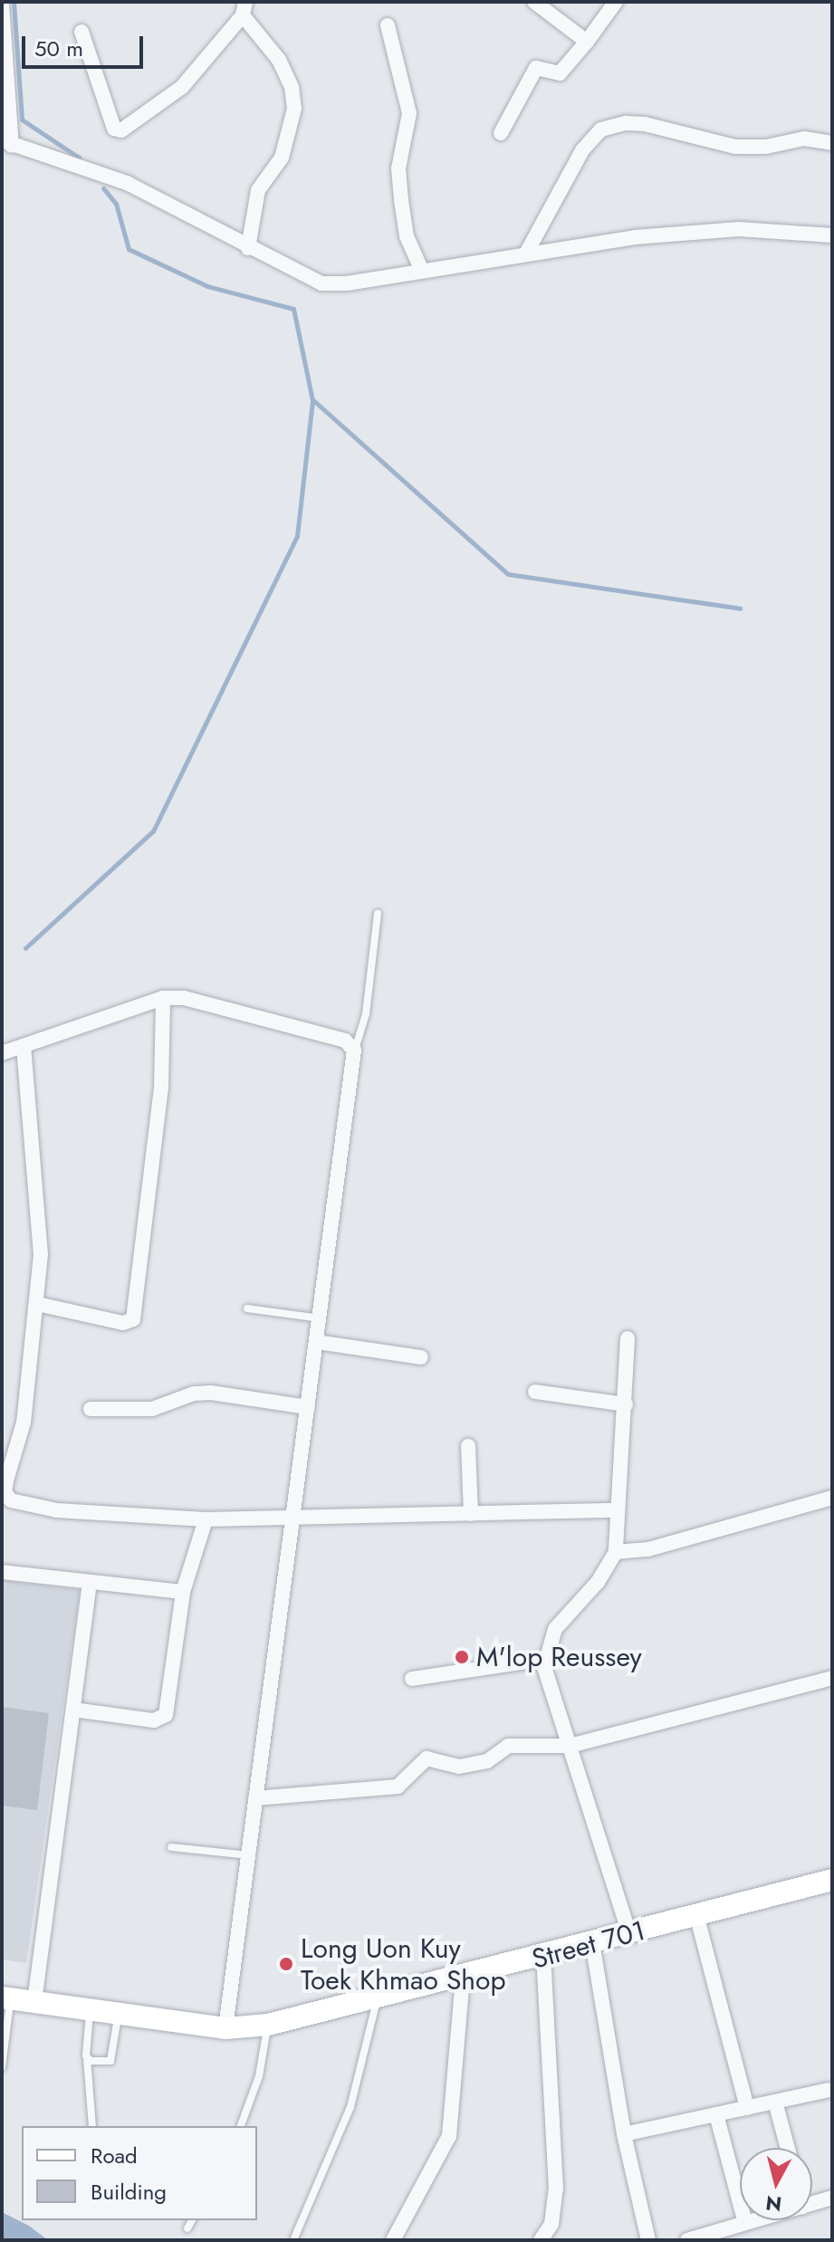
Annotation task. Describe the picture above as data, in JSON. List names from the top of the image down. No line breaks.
{"streets":{"main road":["Street 701"]},"places":["M'lop Reussey","Long Uon Kuy Toek Khmao Shop"],"legend":["Road","Building"],"scale_bar":"50 m","north":"bottom"}
